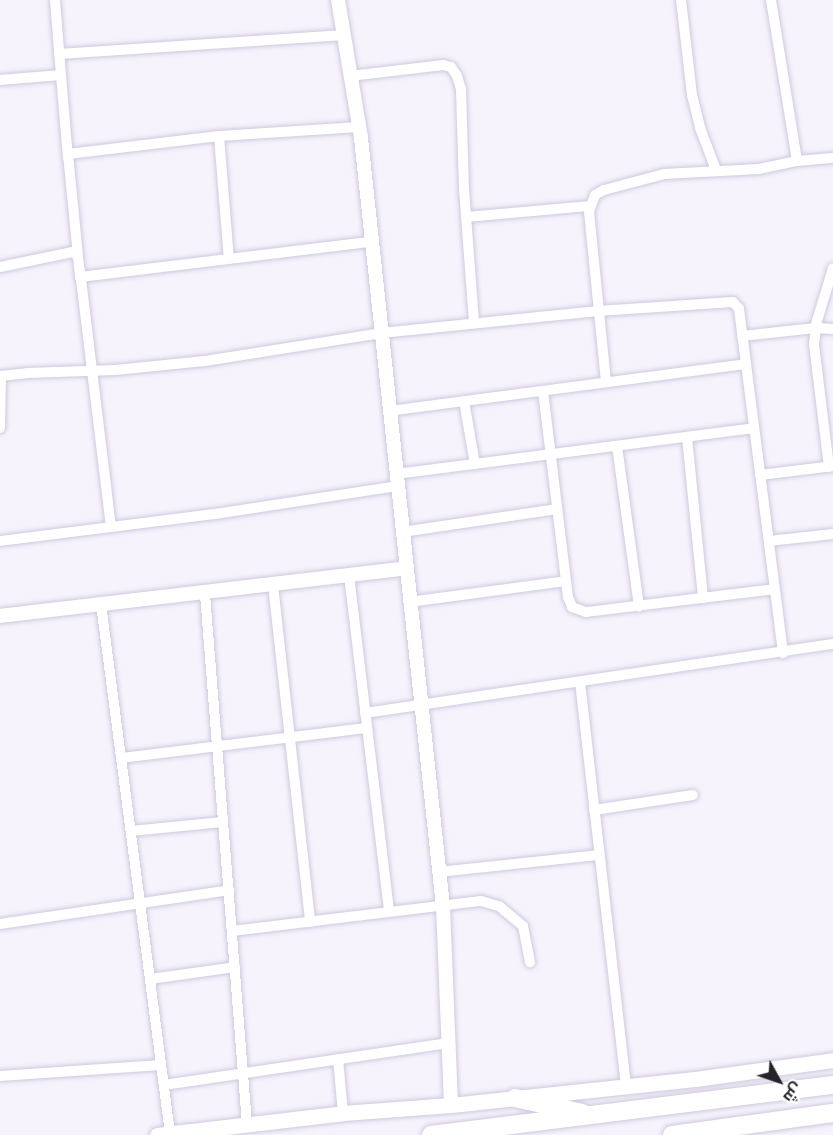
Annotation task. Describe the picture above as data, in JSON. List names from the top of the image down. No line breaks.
{"north":"bottom right"}
